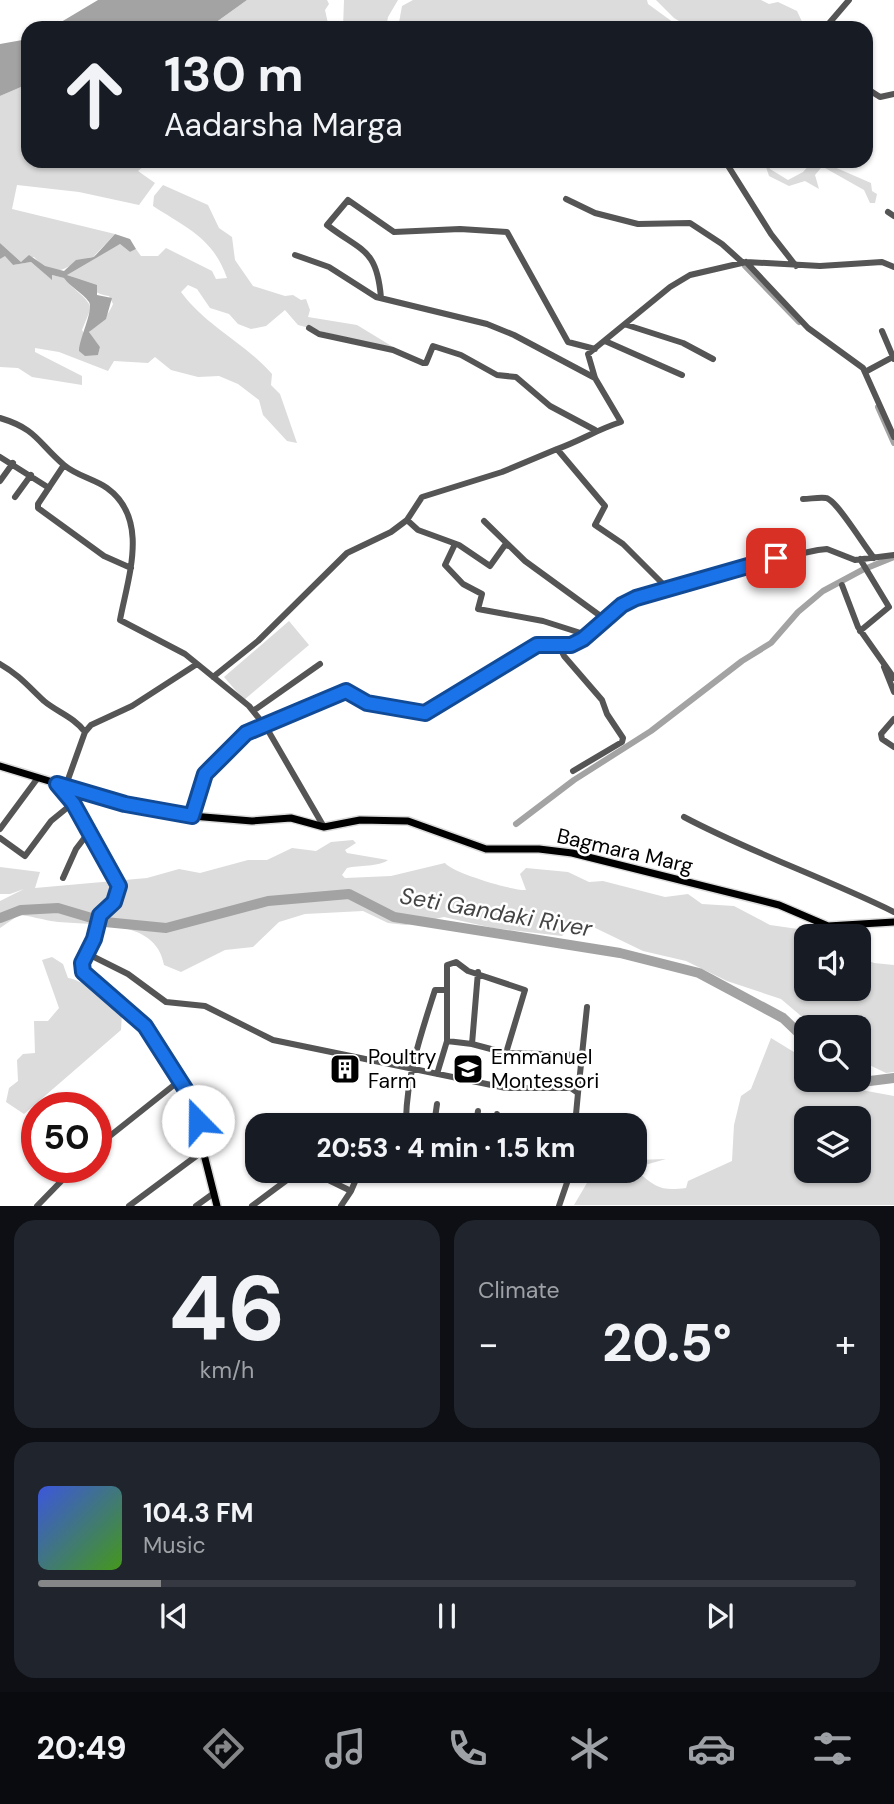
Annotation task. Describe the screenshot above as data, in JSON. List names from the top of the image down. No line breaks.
{"streets":{"main road":["Bagmara Marg"]},"water":["Seti Gandaki River"],"places":{"building":["Poultry Farm"],"school or university":["Emmanuel Montessori"]},"page":{"turn":["130 m","Aadarsha Marga"],"limit":"50","trip":"20:53 · 4 min · 1.5 km","tile":[["46","km/h"],"Climate"],"heat":["−","20.5°","+"],"song":["104.3 FM","Music"],"tabs":"20:49"}}
